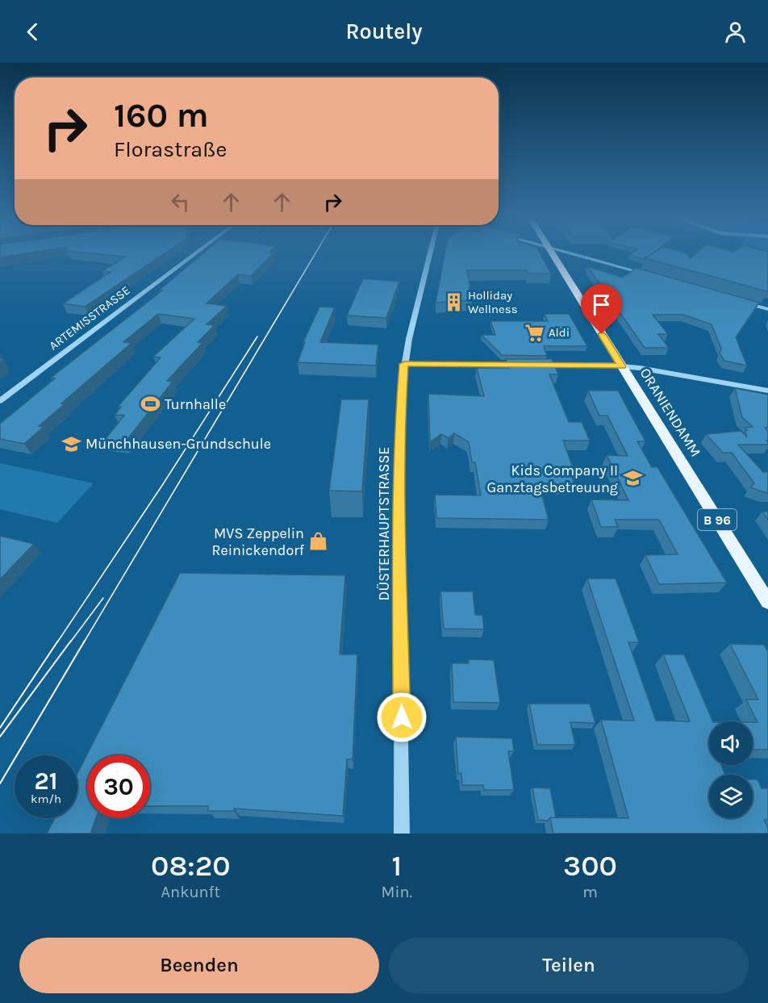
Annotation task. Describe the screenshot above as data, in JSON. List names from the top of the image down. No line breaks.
{"streets":{"main road":["ORANIENDAMM","B 96"],"street":["ARTEMISSTRASSE","DÜSTERHAUPTSTRASSE"]},"places":{"building":["Holliday Wellness"],"supermarket":["Aldi"],"sports":["Turnhalle"],"school or university":["Münchhausen-Grundschule","Kids Company II Ganztagsbetreuung"],"shop":["MVS Zeppelin Reinickendorf"]},"page":{"header":"Routely","turn":["160 m","Florastraße"],"speed":"21 km/h","limit":"30","eta":["08:20","Ankunft","1","Min.","300","m"],"buttons":["Beenden","Teilen"]}}
